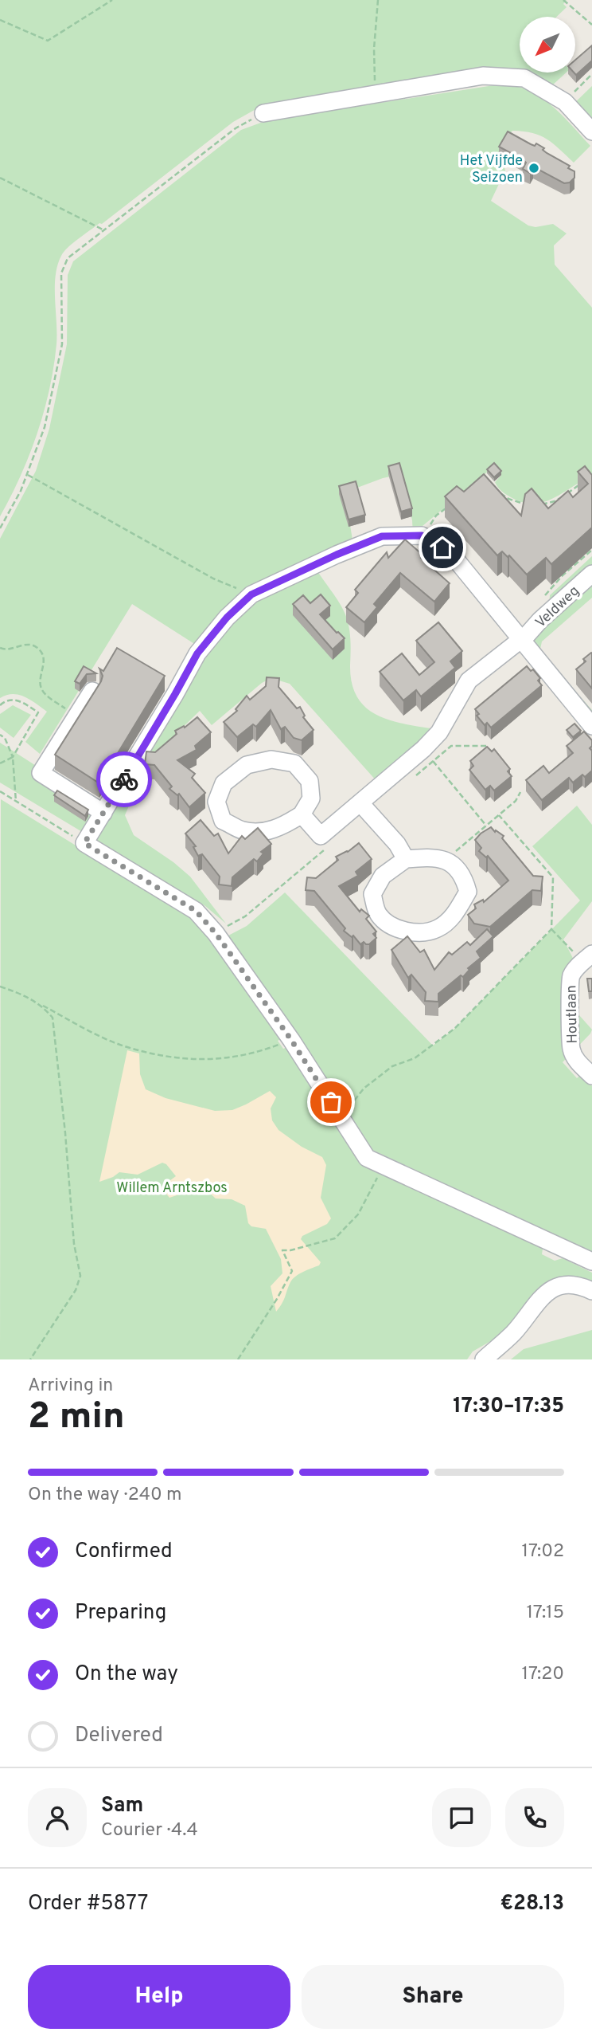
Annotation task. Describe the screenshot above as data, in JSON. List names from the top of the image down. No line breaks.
{"streets":{"lane":["Veldweg","Houtlaan"]},"parks":["Willem Arntszbos"],"places":["Het Vijfde Seizoen"],"north":"bottom left","page":{"heading":["2 min","Arriving in","17:30–17:35"],"panel":["Sam","Courier · 4.4","Order #5877","€28.13"],"bar":"On the way · 240 m","list":[["Confirmed","17:02"],["Preparing","17:15"],["On the way","17:20"],"Delivered"],"buttons":["Help","Share"]}}
